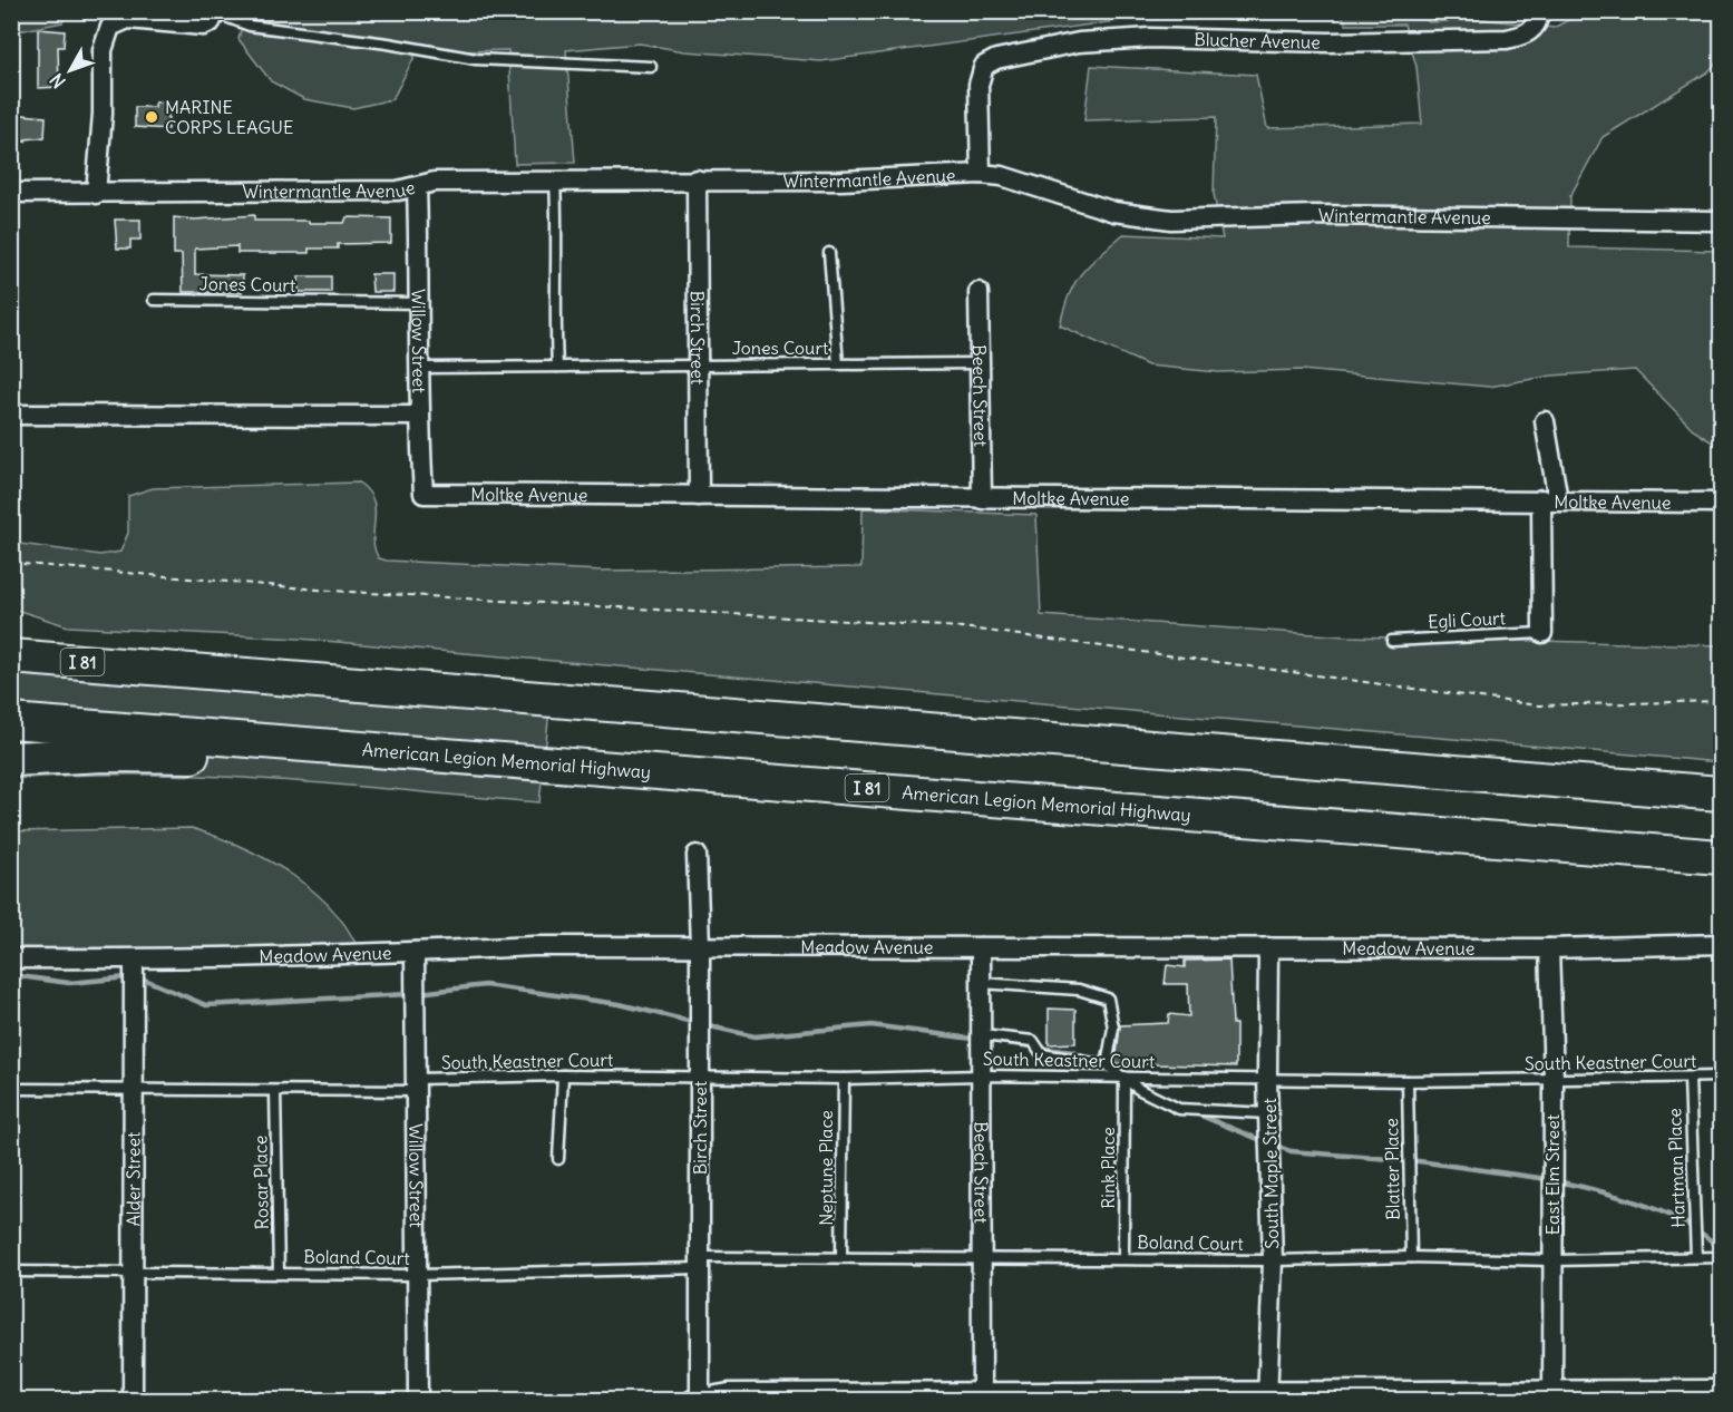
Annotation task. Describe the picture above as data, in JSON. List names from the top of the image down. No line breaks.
{"streets":{"highway":["I 81","American Legion Memorial Highway"],"street":["Blucher Avenue","Wintermantle Avenue","Birch Street","Willow Street","Beech Street","Moltke Avenue","Meadow Avenue","South Maple Street","East Elm Street","Alder Street"],"lane":["Jones Court","Egli Court","South Keastner Court","Neptune Place","Rink Place","Hartman Place","Blatter Place","Rosar Place","Boland Court"]},"crossings":[["Blucher Avenue","Wintermantle Avenue"],["Wintermantle Avenue","Birch Street"],["Wintermantle Avenue","Willow Street"],["Jones Court","Birch Street"],["Jones Court","Willow Street"],["Jones Court","Beech Street"],["Birch Street","Moltke Avenue"],["Birch Street","Meadow Avenue"],["Birch Street","South Keastner Court"],["Birch Street","Boland Court"],["Willow Street","Moltke Avenue"],["Willow Street","Meadow Avenue"],["Willow Street","South Keastner Court"],["Willow Street","Boland Court"],["Beech Street","Moltke Avenue"],["Beech Street","Meadow Avenue"],["Beech Street","South Keastner Court"],["Beech Street","Boland Court"],["Meadow Avenue","South Maple Street"],["Meadow Avenue","East Elm Street"],["Meadow Avenue","Alder Street"],["South Keastner Court","Neptune Place"],["South Keastner Court","Rink Place"],["South Keastner Court","Hartman Place"],["South Keastner Court","Blatter Place"],["South Keastner Court","South Maple Street"],["South Keastner Court","East Elm Street"],["South Keastner Court","Alder Street"],["South Keastner Court","Rosar Place"],["Neptune Place","Boland Court"],["Rink Place","Boland Court"],["Hartman Place","Boland Court"],["Blatter Place","Boland Court"],["South Maple Street","Boland Court"],["East Elm Street","Boland Court"],["Alder Street","Boland Court"],["Rosar Place","Boland Court"]],"places":["MARINE CORPS LEAGUE"],"north":"bottom left"}
